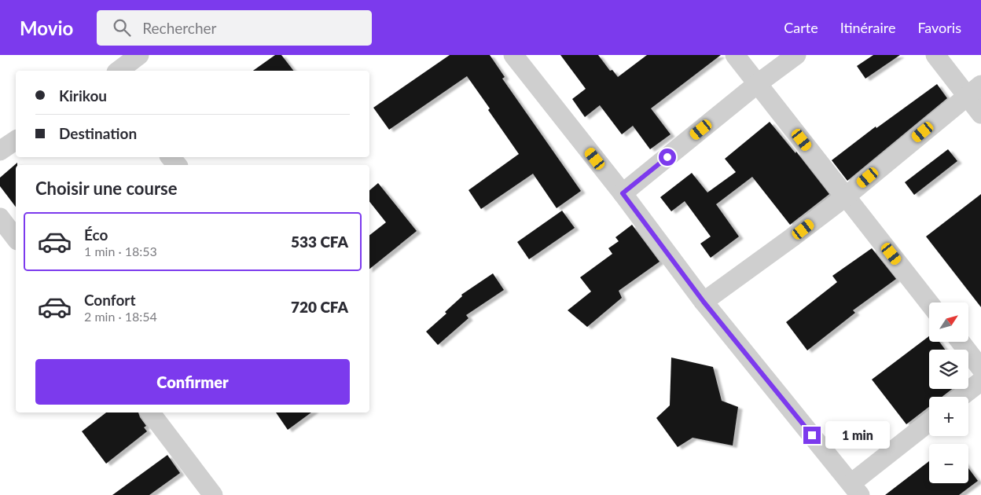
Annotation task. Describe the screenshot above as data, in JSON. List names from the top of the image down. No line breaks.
{"north":"top right","page":{"header":"Movio","search":"Rechercher","nav":["Carte","Itinéraire","Favoris"],"banner":["Kirikou","Destination"],"heading":"Choisir une course","list":[{"name":"Éco","note":"1 min · 18:53","value":"533 CFA"},{"name":"Confort","note":"2 min · 18:54","value":"720 CFA"}],"map_buttons":["+","−"],"buttons":"Confirmer","bubble":"1 min"}}
